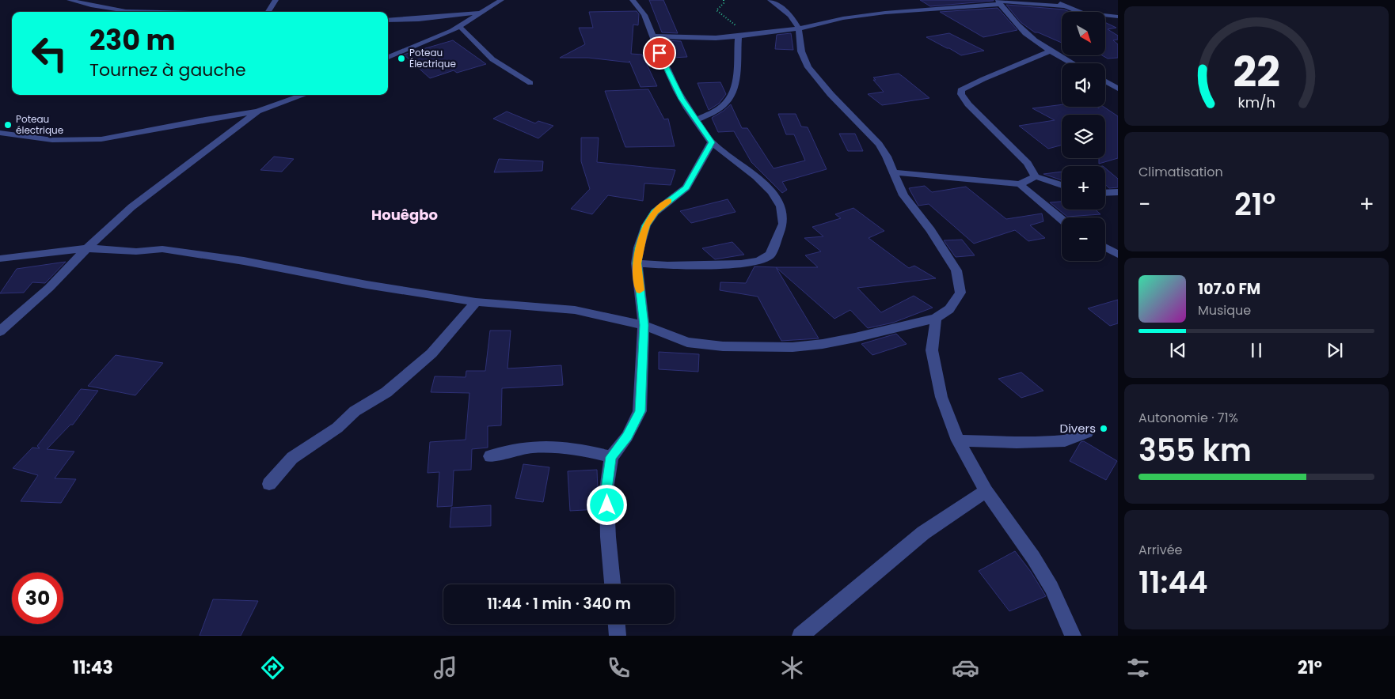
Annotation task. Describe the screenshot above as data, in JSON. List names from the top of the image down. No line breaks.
{"districts":["Houêgbo"],"places":["Poteau Électrique","Poteau électrique","Divers"],"north":"bottom right","page":{"map_buttons":["+","−"],"turn":["230 m","Tournez à gauche"],"tile":["Climatisation",["Autonomie · 71%","355 km"],["Arrivée","11:44"]],"heat":["−","21°","+"],"song":["107.0 FM","Musique"],"limit":"30","trip":"11:44 · 1 min · 340 m","tabs":["11:43","21°"],"gauge":["22","km/h"]}}
